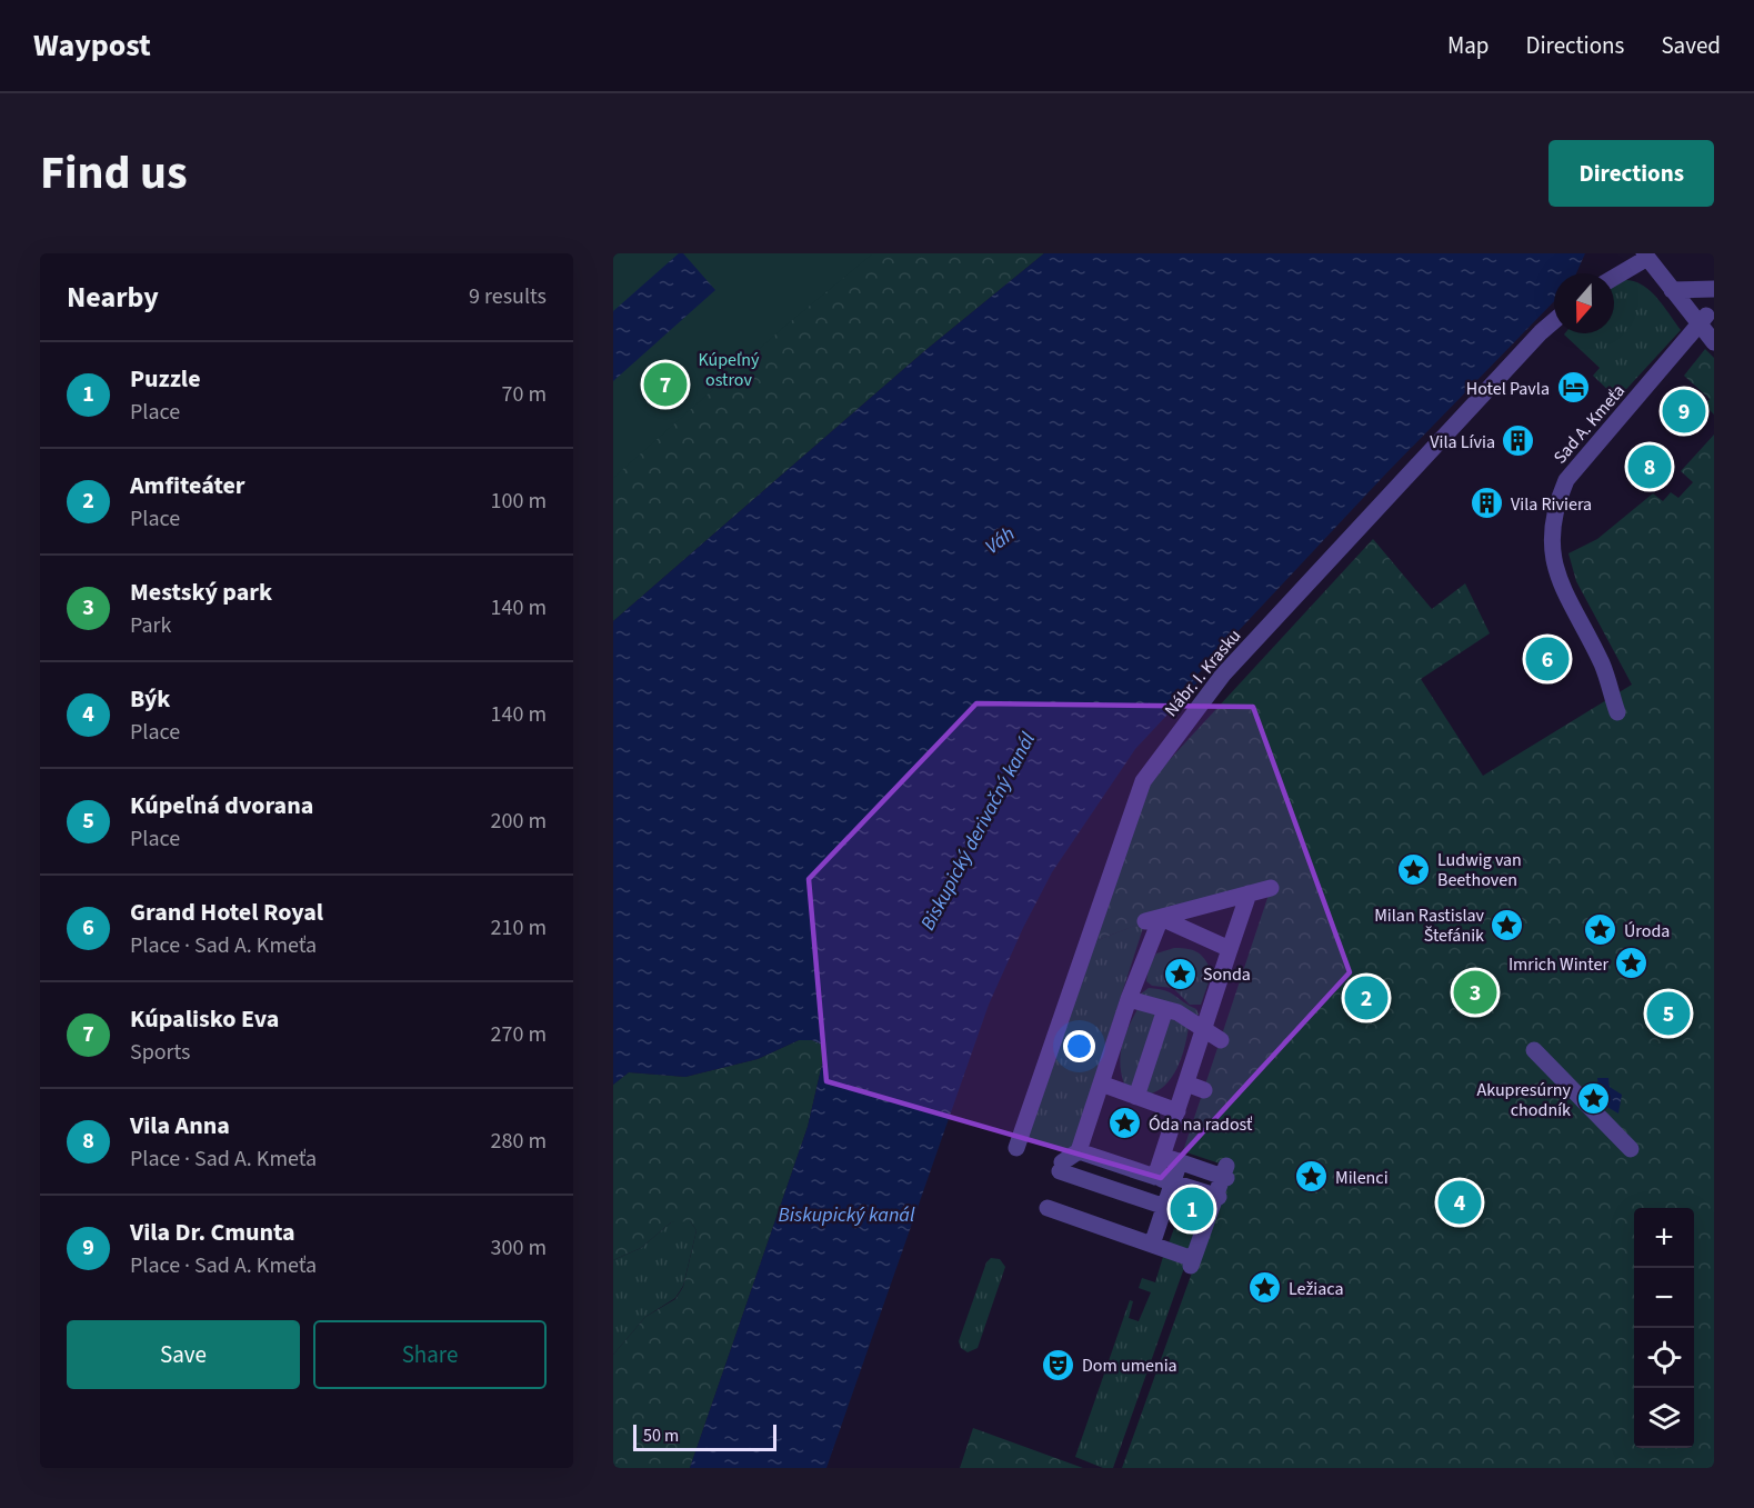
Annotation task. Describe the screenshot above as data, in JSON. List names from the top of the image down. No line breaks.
{"streets":{"street":["Sad A. Kmeťa","Nábr. I. Krasku"]},"water":["Váh","Biskupický derivačný kanál","Biskupický kanál"],"parks":["Kúpeľný ostrov"],"places":{"hotel":["Hotel Pavla"],"building":["Vila Lívia","Vila Riviera"],"place":["Ludwig van Beethoven","Milan Rastislav Štefánik","Úroda","Imrich Winter","Sonda","Akupresúrny chodník","Óda na radosť","Milenci","Ležiaca"],"theatre":["Dom umenia"]},"scale_bar":"50 m","north":"bottom","page":{"header":"Waypost","nav":["Map","Directions","Saved"],"title":"Find us","buttons":["Directions",["Save","Share"]],"heading":["Nearby","9 results"],"list":[{"mark":"1","name":"Puzzle","note":"Place","value":"70 m"},{"mark":"2","name":"Amfiteáter","note":"Place","value":"100 m"},{"mark":"3","name":"Mestský park","note":"Park","value":"140 m"},{"mark":"4","name":"Býk","note":"Place","value":"140 m"},{"mark":"5","name":"Kúpeľná dvorana","note":"Place","value":"200 m"},{"mark":"6","name":"Grand Hotel Royal","note":"Place · Sad A. Kmeťa","value":"210 m"},{"mark":"7","name":"Kúpalisko Eva","note":"Sports","value":"270 m"},{"mark":"8","name":"Vila Anna","note":"Place · Sad A. Kmeťa","value":"280 m"},{"mark":"9","name":"Vila Dr. Cmunta","note":"Place · Sad A. Kmeťa","value":"300 m"}],"pins":["7","9","8","6","3","2","5","4","1"],"map_buttons":["+","−"],"scale":"50 m"}}
